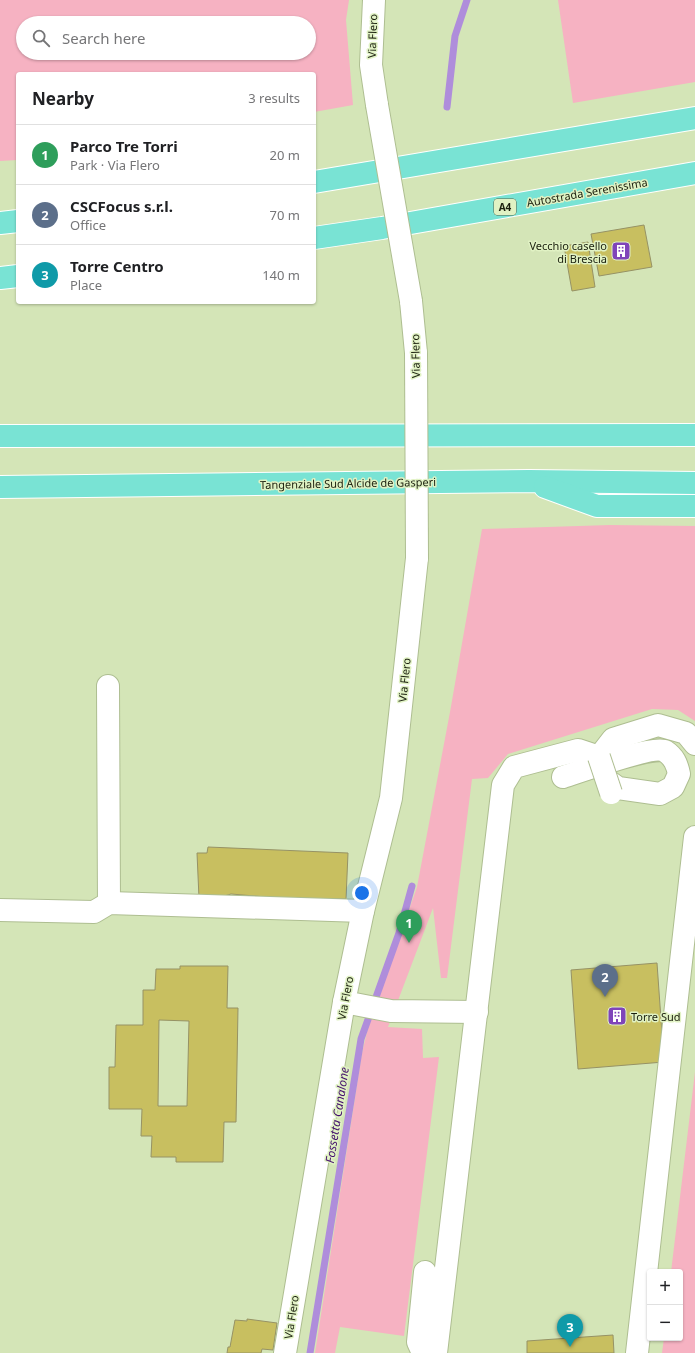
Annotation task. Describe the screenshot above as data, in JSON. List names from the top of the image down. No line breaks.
{"streets":{"highway":["Autostrada Serenissima","A4","Tangenziale Sud Alcide de Gasperi"],"street":["Via Flero"]},"water":["Fossetta Canalone"],"places":{"building":["Vecchio casello di Brescia","Torre Sud"]},"page":{"search":"Search here","heading":["Nearby","3 results"],"list":[{"mark":"1","name":"Parco Tre Torri","note":"Park · Via Flero","value":"20 m"},{"mark":"2","name":"CSCFocus s.r.l.","note":"Office","value":"70 m"},{"mark":"3","name":"Torre Centro","note":"Place","value":"140 m"}],"pins":["1","2","3"],"map_buttons":["+","−"]}}
